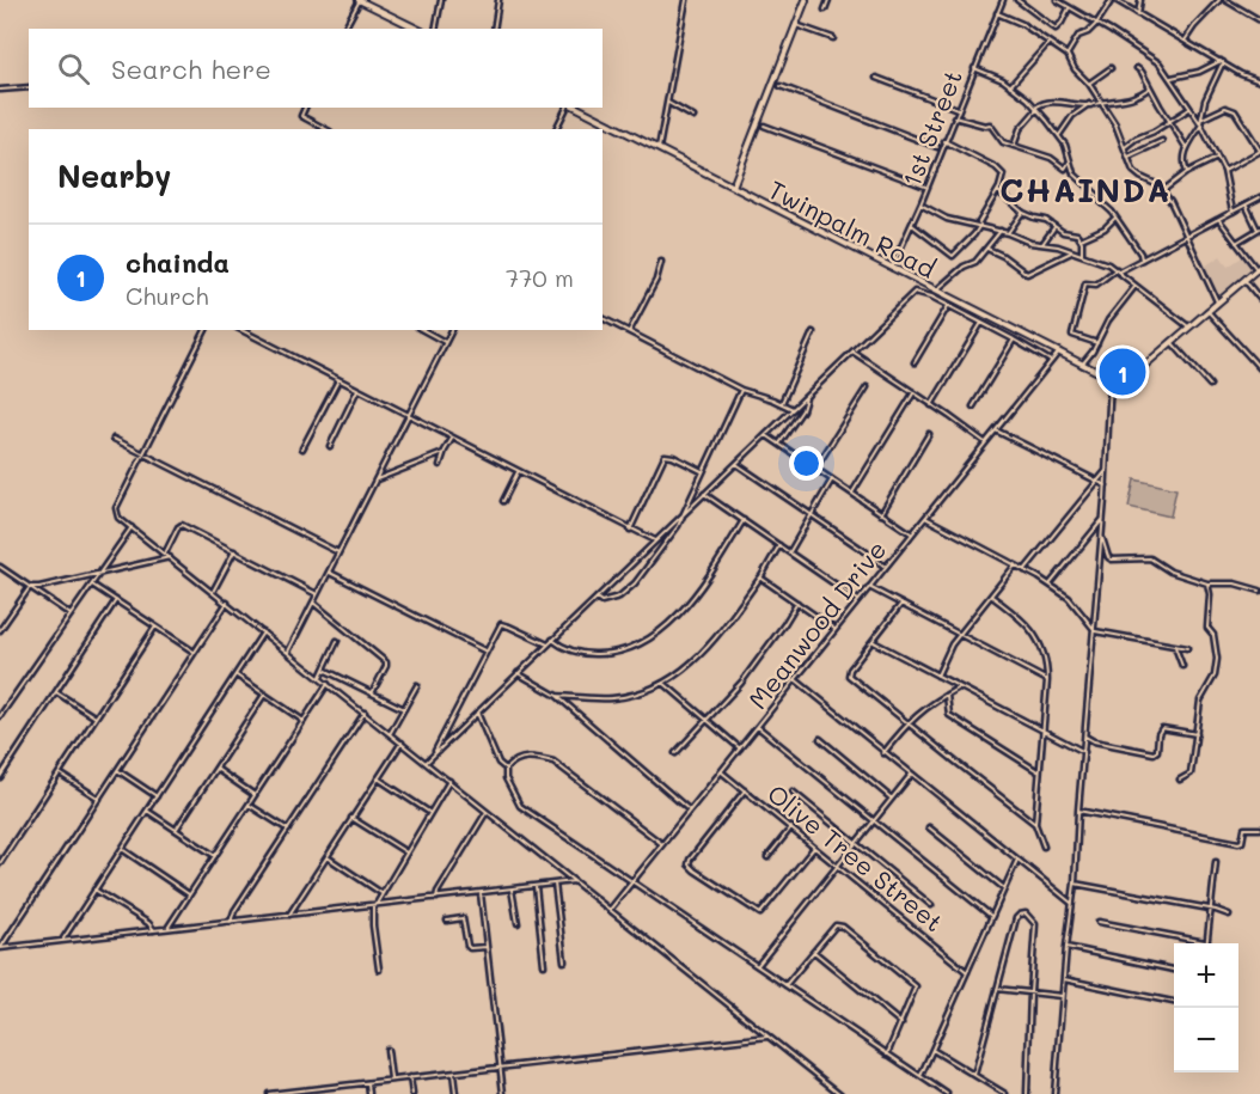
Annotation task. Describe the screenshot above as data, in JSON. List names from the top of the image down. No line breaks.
{"streets":{"main road":["Twinpalm Road"],"street":["1st Street","Meanwood Drive","Olive Tree Street"]},"crossings":[["1st Street","Twinpalm Road"],["Twinpalm Road","Meanwood Drive"],["Meanwood Drive","Olive Tree Street"]],"districts":["CHAINDA"],"page":{"search":"Search here","heading":"Nearby","list":[{"mark":"1","name":"chainda","note":"Church","value":"770 m"}],"pins":"1","map_buttons":["+","−"]}}
